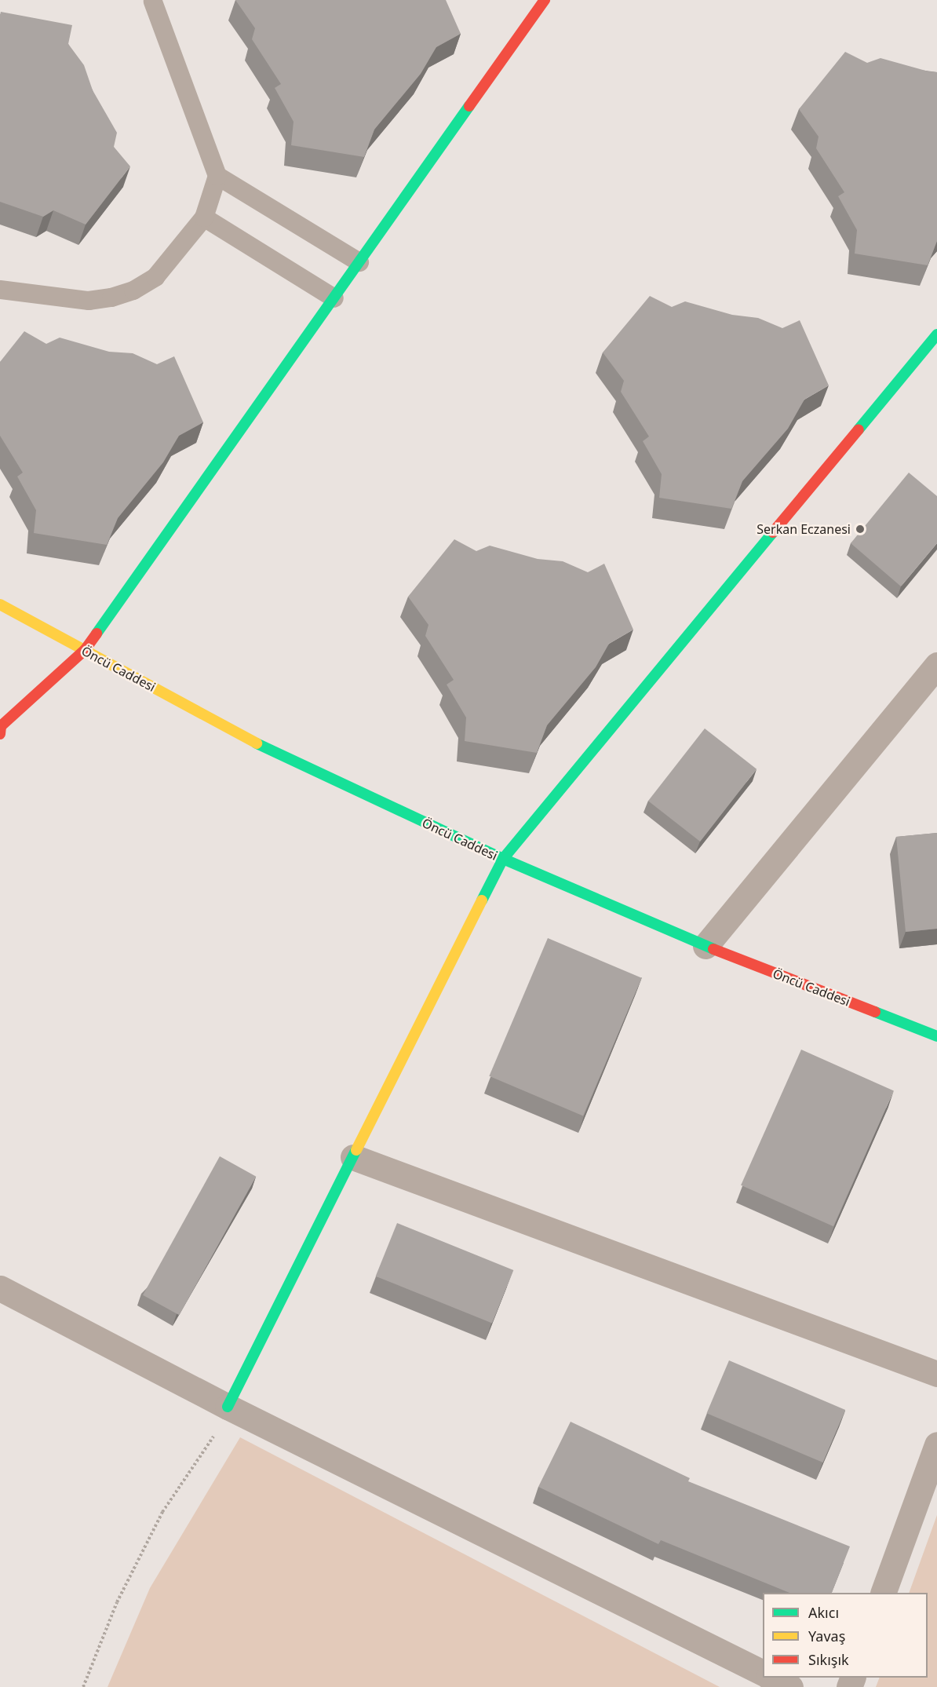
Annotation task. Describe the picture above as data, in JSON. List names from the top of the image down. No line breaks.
{"streets":{"street":["Öncü Caddesi"]},"places":["Serkan Eczanesi"],"legend":["Akıcı","Yavaş","Sıkışık"]}
